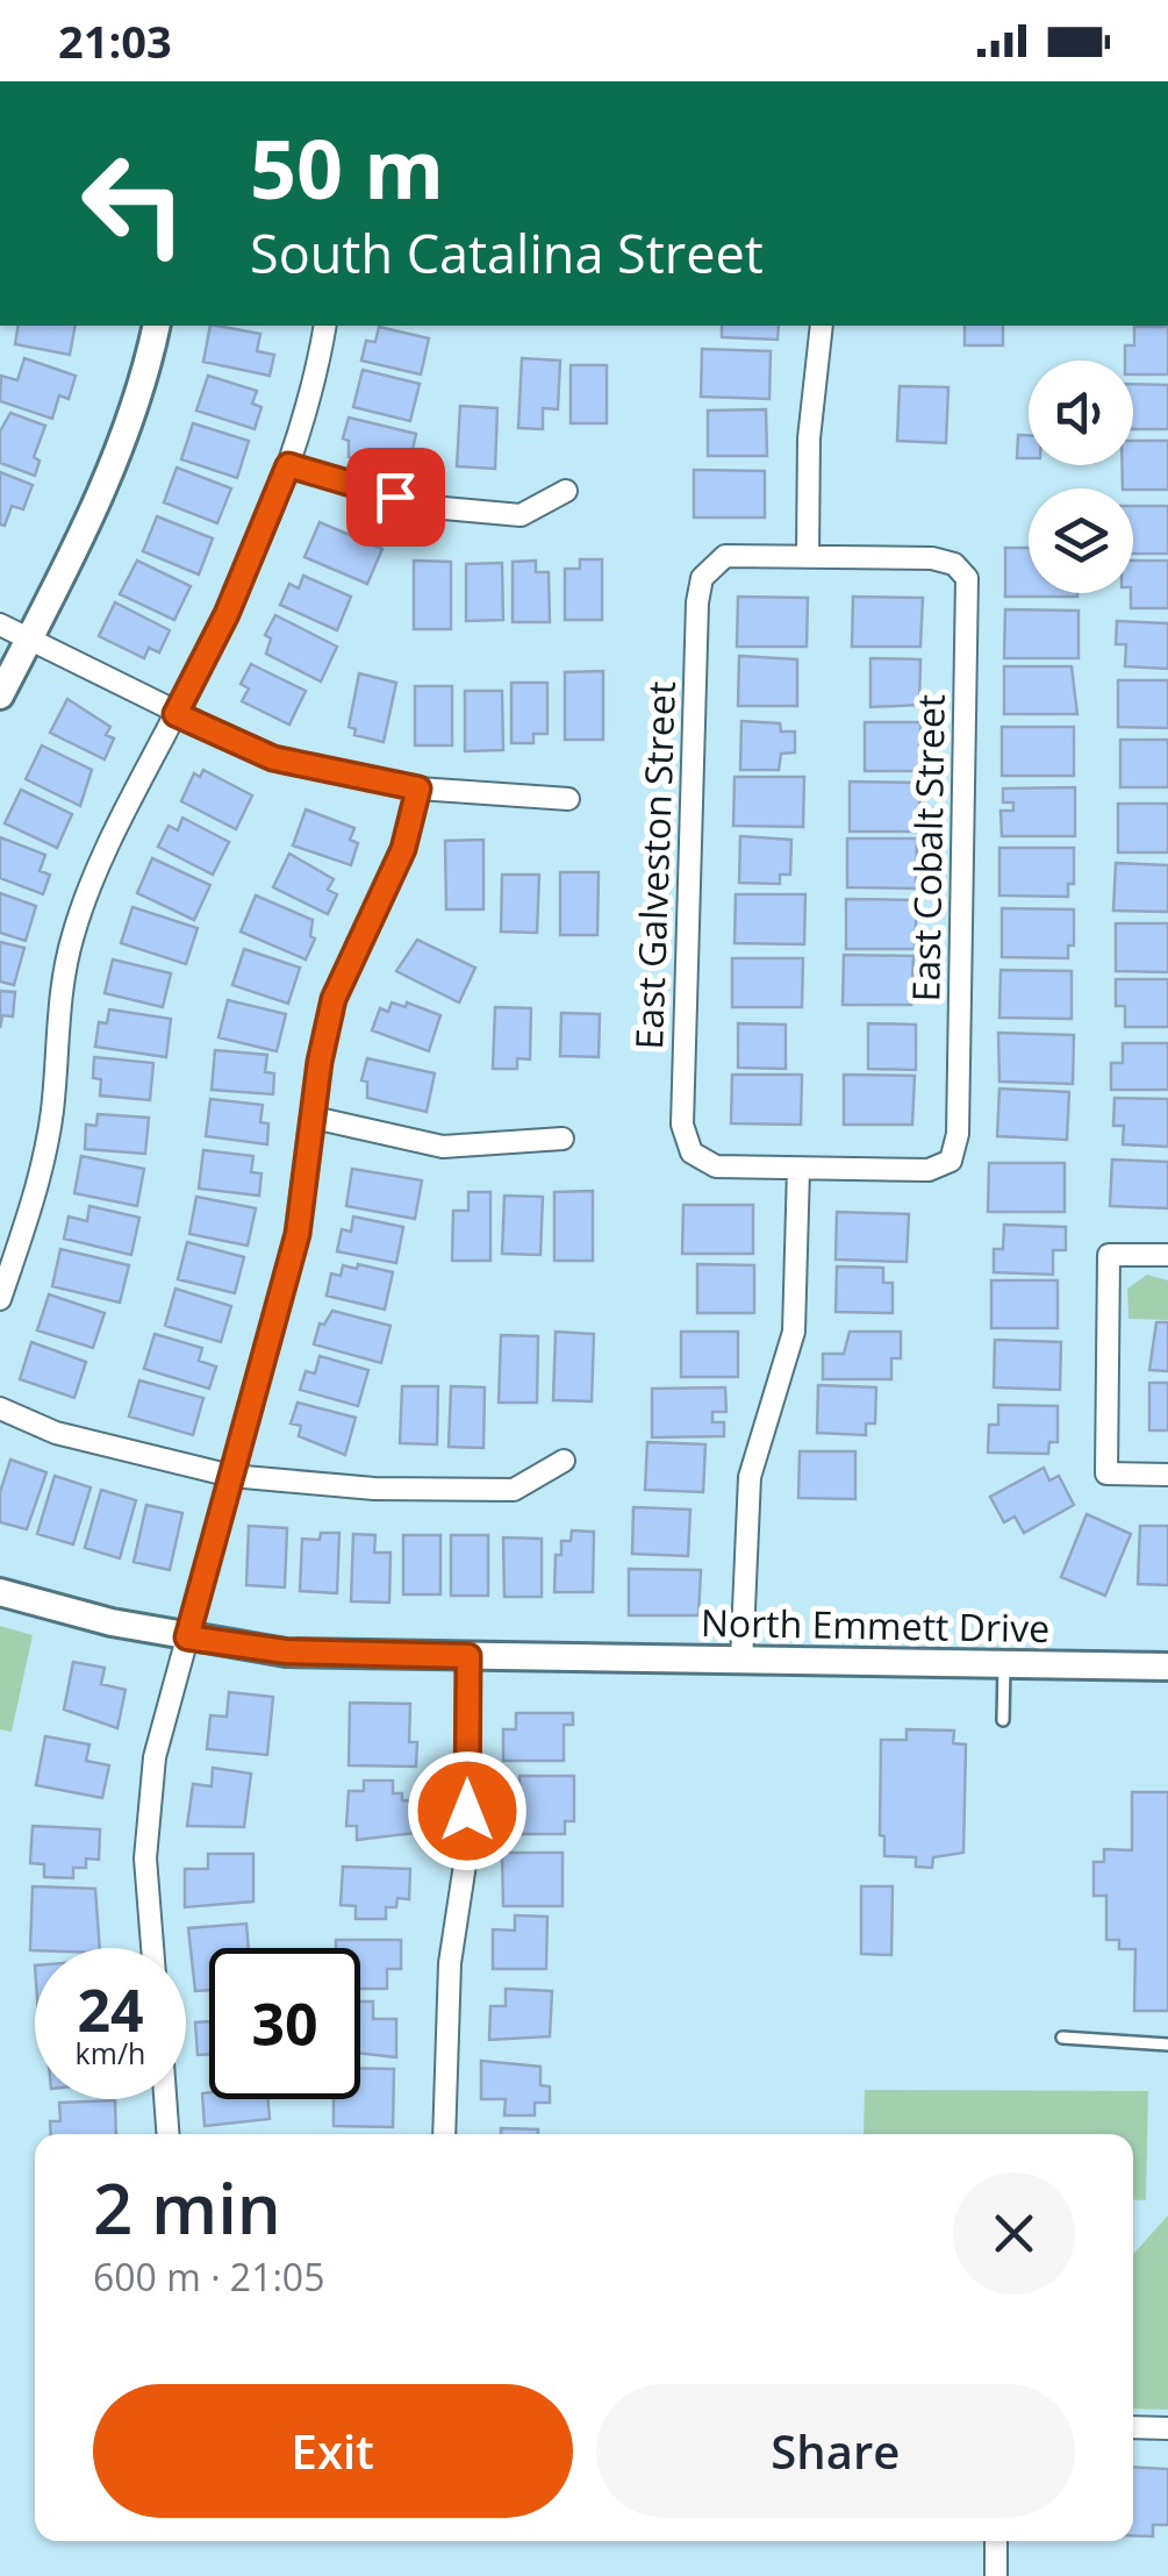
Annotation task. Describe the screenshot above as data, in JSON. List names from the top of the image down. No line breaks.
{"streets":{"street":["East Cobalt Street","East Galveston Street","North Emmett Drive"]},"crossings":[["East Cobalt Street","East Galveston Street"]],"page":{"status":"21:03","turn":["50 m","South Catalina Street"],"speed":"24 km/h","limit":"30","heading":["2 min","600 m · 21:05"],"buttons":["Exit","Share"]}}
